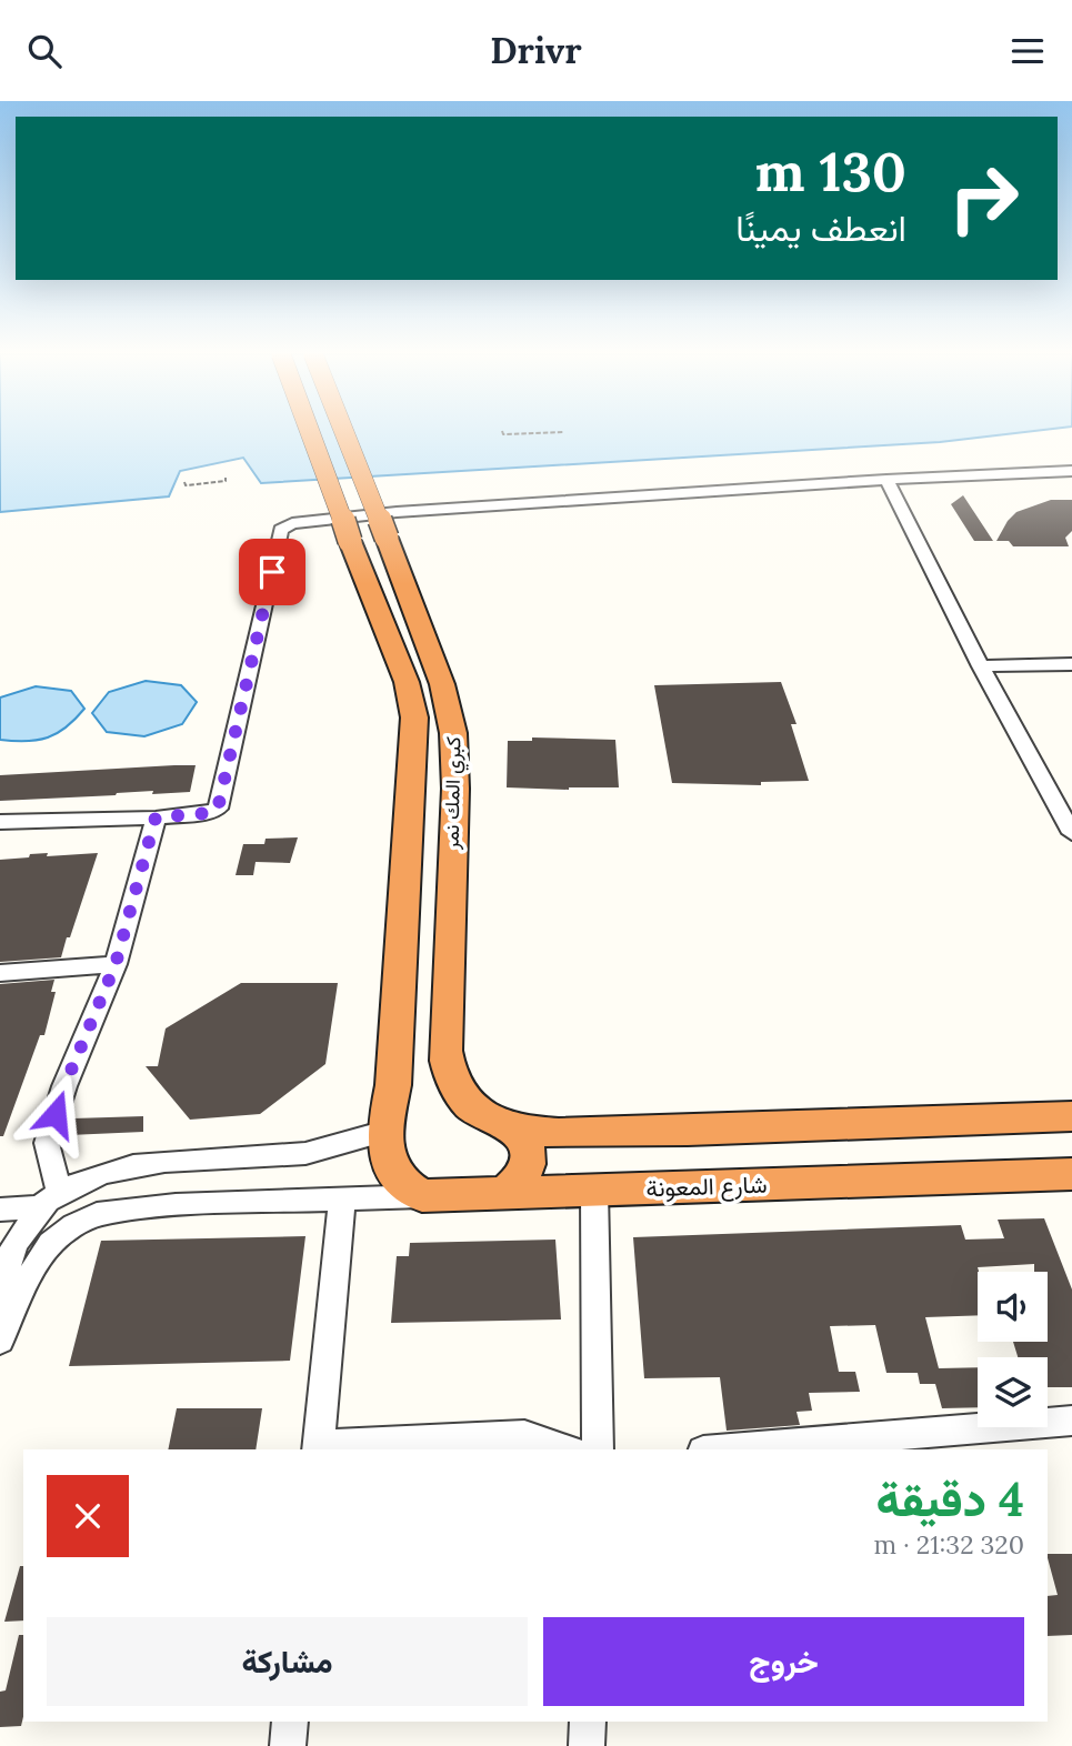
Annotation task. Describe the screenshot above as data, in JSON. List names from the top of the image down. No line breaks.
{"streets":{"highway":["كبري المك نمر","شارع المعونة"]},"page":{"header":"Drivr","turn":["130 m","انعطف يمينًا"],"heading":["4 دقيقة","320 m · 21:32"],"buttons":["خروج","مشاركة"]}}
